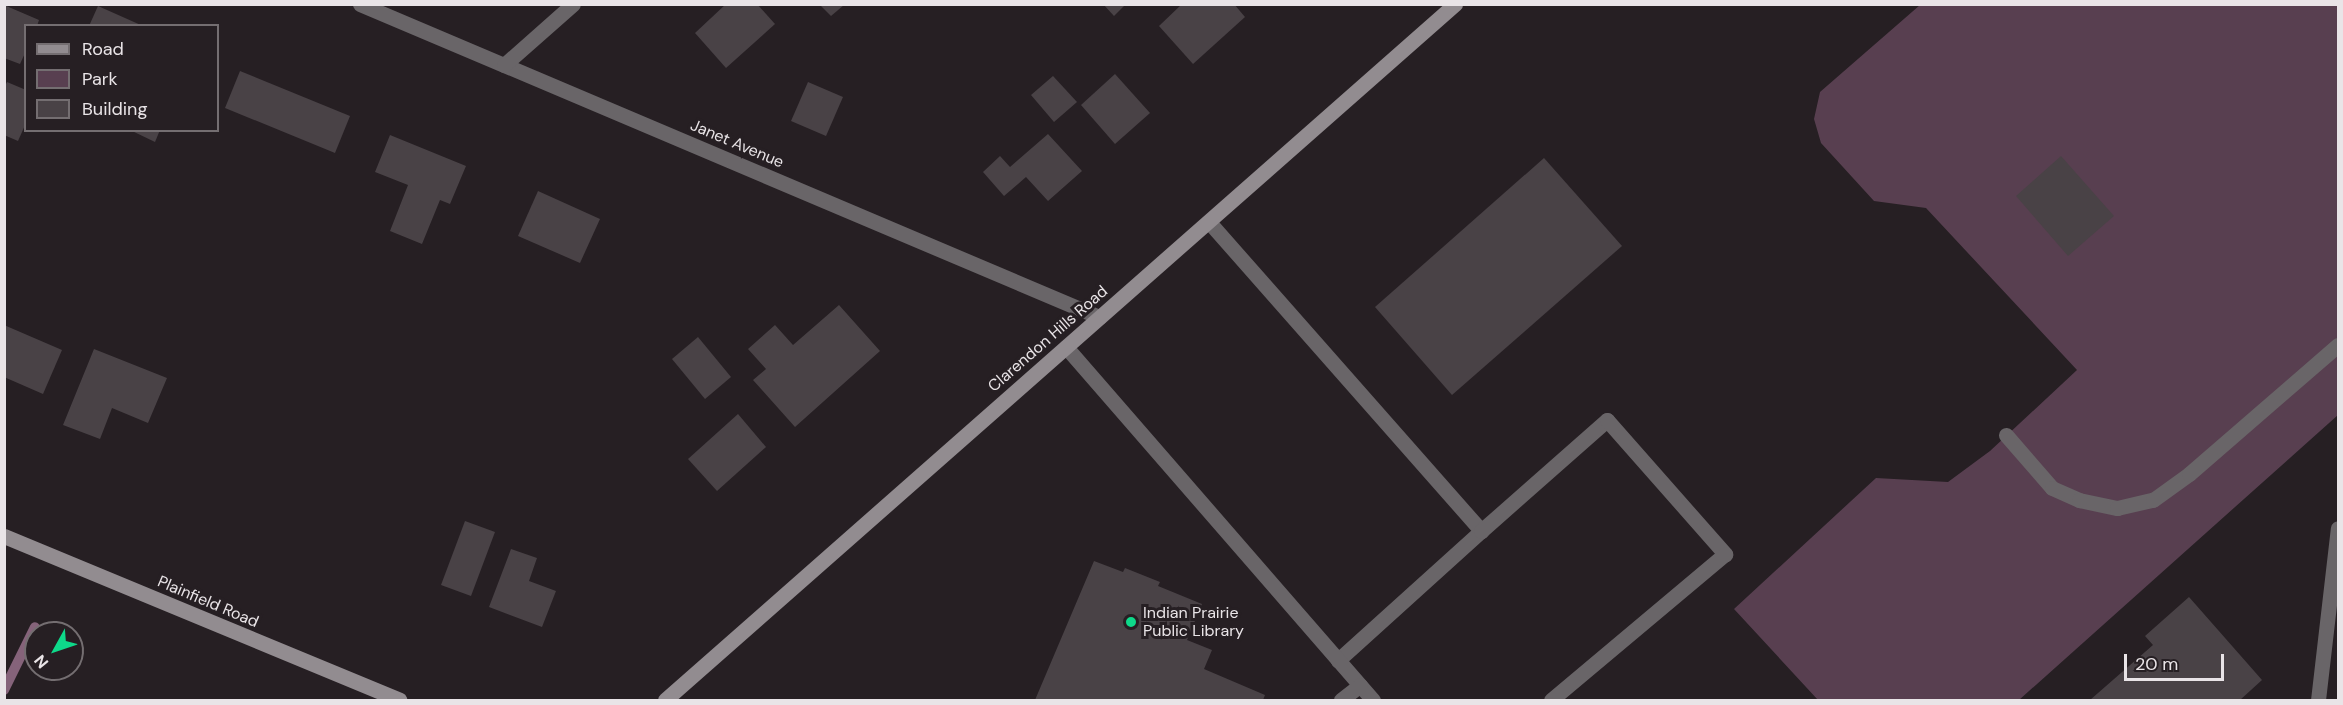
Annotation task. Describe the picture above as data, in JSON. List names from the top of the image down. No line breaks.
{"streets":{"street":["Janet Avenue","Clarendon Hills Road","Plainfield Road"]},"crossings":[["Janet Avenue","Clarendon Hills Road"]],"places":["Indian Prairie Public Library"],"legend":["Road","Park","Building"],"scale_bar":"20 m","north":"bottom left"}
